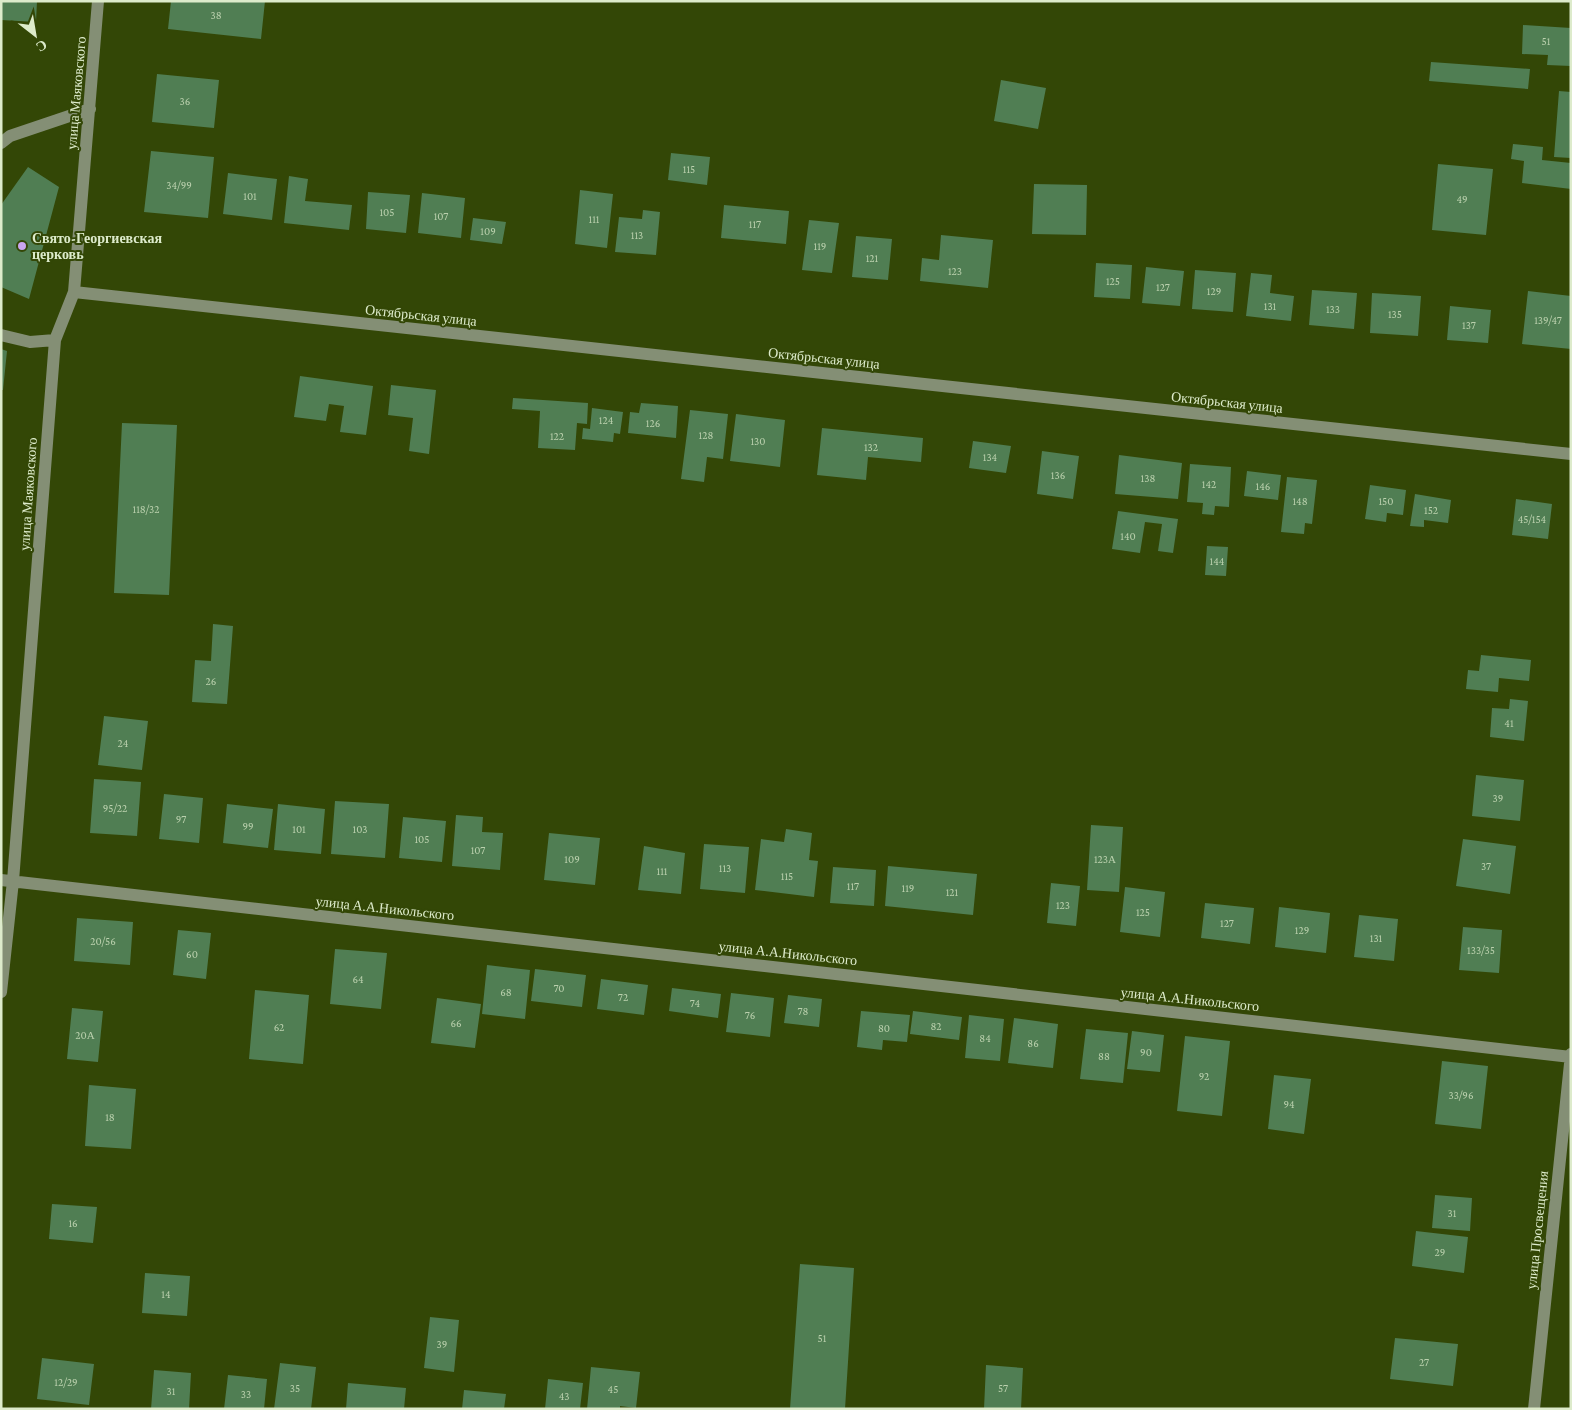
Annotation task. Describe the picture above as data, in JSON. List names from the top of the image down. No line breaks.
{"streets":{"street":["улица Маяковского","Октябрьская улица","улица А.А.Никольского","улица Просвещения"]},"crossings":[["улица Маяковского","Октябрьская улица"],["улица Маяковского","улица А.А.Никольского"],["улица А.А.Никольского","улица Просвещения"]],"places":["Свято-Георгиевская церковь"],"house_numbers":["38","51","36","115","34/99","101","49","105","107","111","117","109","113","119","121","123","125","127","129","131","133","135","139/47","137","124","126","128","122","130","132","134","136","138","142","146","148","150","118/32","152","45/154","140","144","26","41","24","39","95/22","97","99","101","103","105","107","109","123А","37","113","111","115","117","119","121","123","125","127","129","131","20/56","133/35","60","64","70","68","72","74","78","76","66","82","62","80","20А","84","86","90","88","92","33/96","94","18","31","16","29","14","51","39","27","12/29","35","57","45","31","33","43"],"north":"bottom right"}
